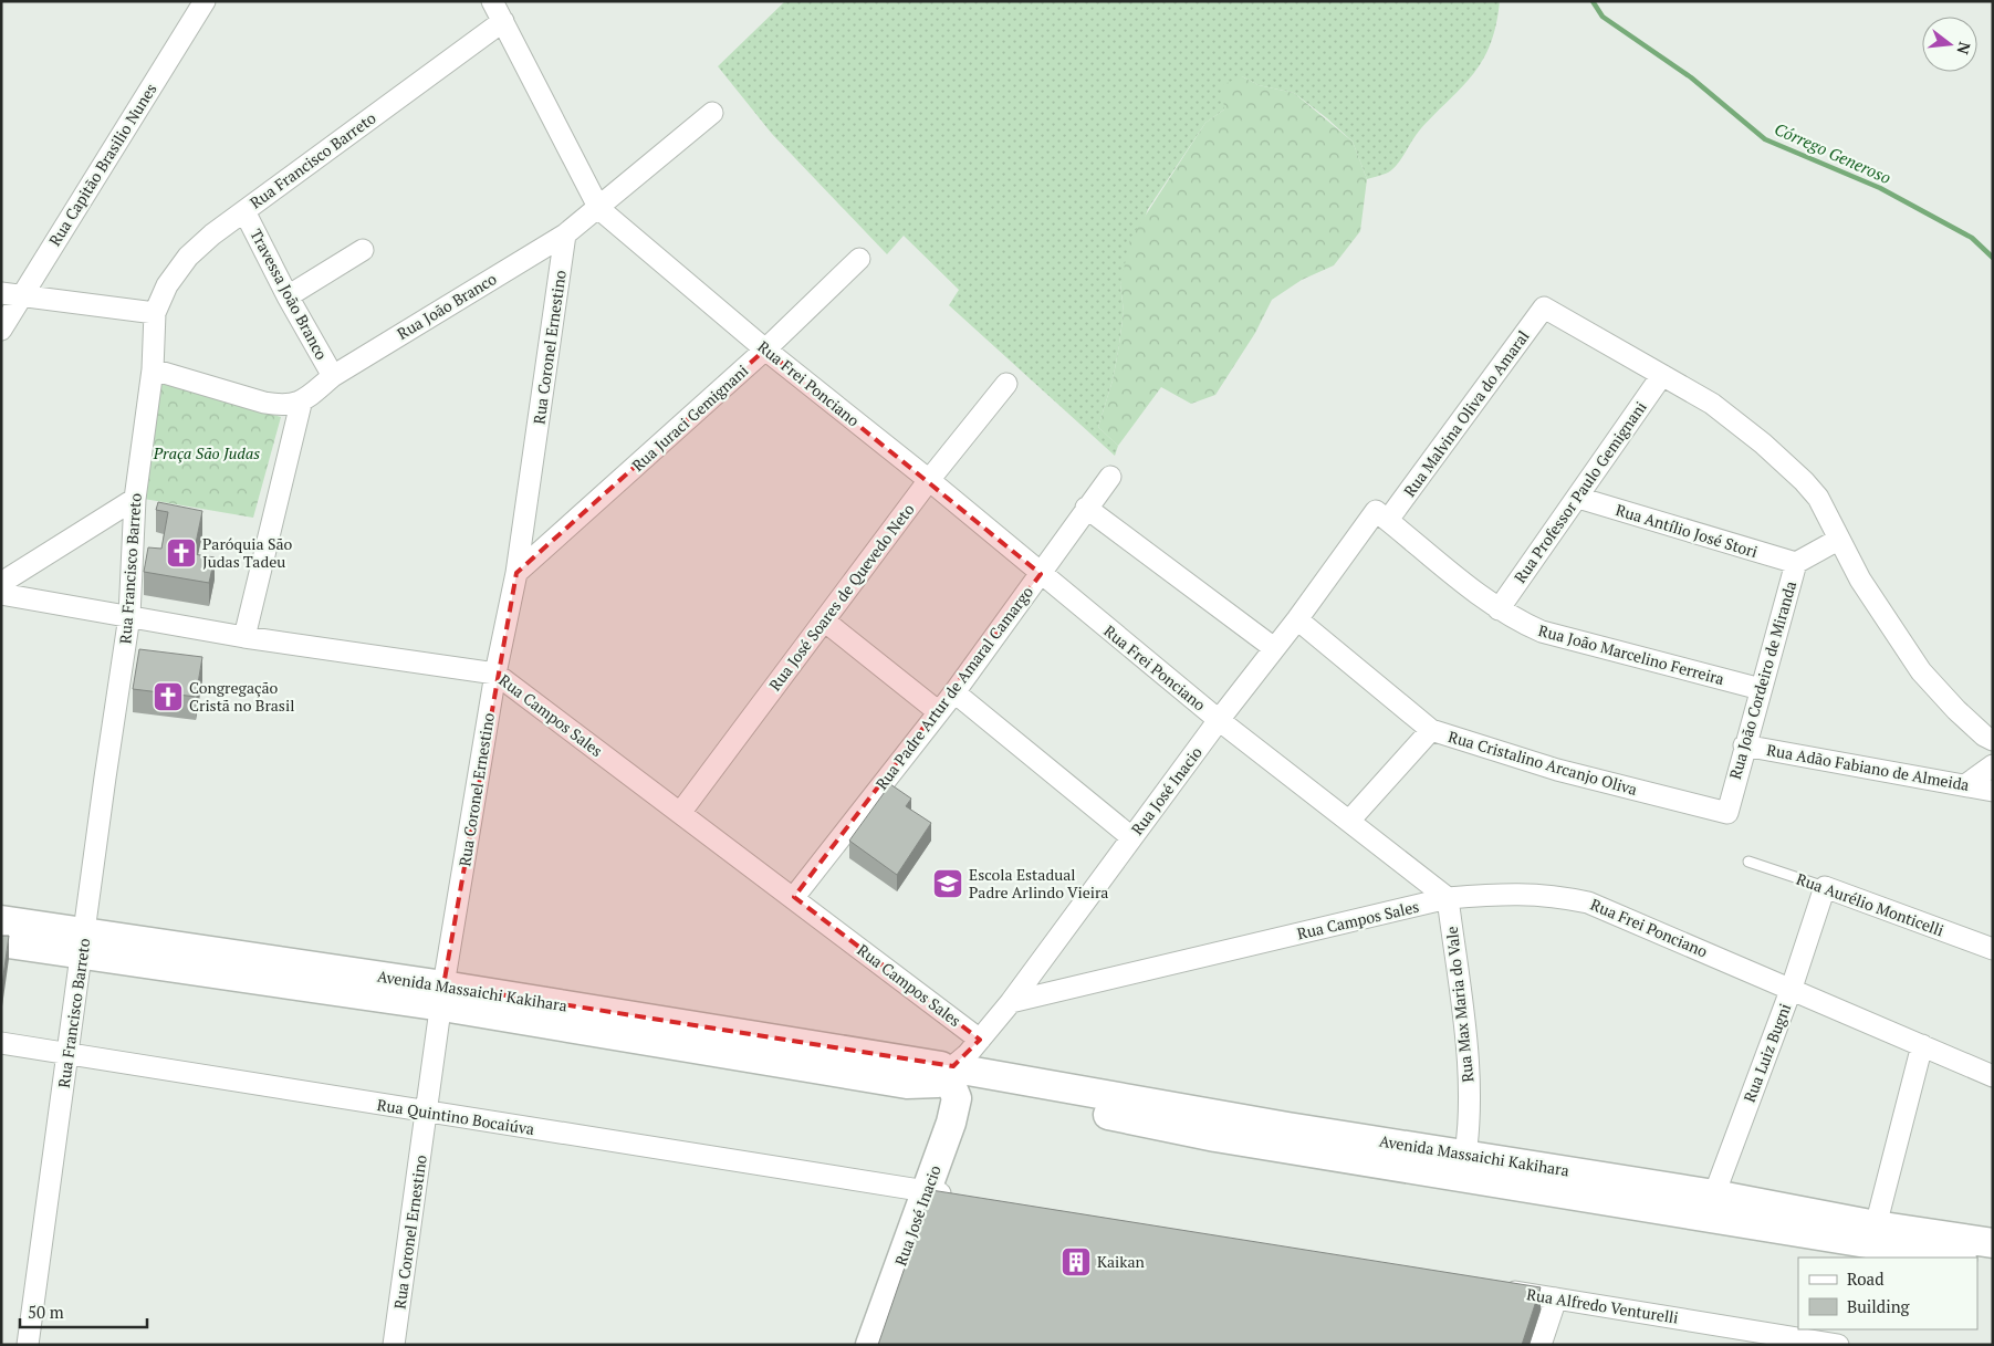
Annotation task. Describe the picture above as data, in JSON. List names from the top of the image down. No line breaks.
{"streets":{"street":["Rua Francisco Barreto","Rua Capitão Brasilio Nunes","Travessa João Branco","Rua João Branco","Rua Coronel Ernestino","Rua Frei Ponciano","Rua Malvina Oliva do Amaral","Rua Juraci Gemignani","Rua Professor Paulo Gemignani","Rua Antílio José Stori","Rua José Soares de Quevedo Neto","Rua João Marcelino Ferreira","Rua João Cordeiro de Miranda","Rua Padre Artur de Amaral Camargo","Rua Campos Sales","Rua Cristalino Arcanjo Oliva","Rua Adão Fabiano de Almeida","Rua José Inacio","Rua Aurélio Monticelli","Avenida Massaichi Kakihara","Rua Max Maria do Vale","Rua Luiz Bugni","Rua Quintino Bocaiúva","Rua Alfredo Venturelli"]},"crossings":[["Rua Francisco Barreto","Travessa João Branco"],["Rua Francisco Barreto","Rua Frei Ponciano"],["Rua Francisco Barreto","Rua Campos Sales"],["Rua Francisco Barreto","Avenida Massaichi Kakihara"],["Rua Francisco Barreto","Rua Quintino Bocaiúva"],["Travessa João Branco","Rua João Branco"],["Rua João Branco","Rua Coronel Ernestino"],["Rua João Branco","Rua Frei Ponciano"],["Rua Coronel Ernestino","Rua Juraci Gemignani"],["Rua Coronel Ernestino","Rua Campos Sales"],["Rua Coronel Ernestino","Avenida Massaichi Kakihara"],["Rua Coronel Ernestino","Rua Quintino Bocaiúva"],["Rua Frei Ponciano","Rua Juraci Gemignani"],["Rua Frei Ponciano","Rua José Soares de Quevedo Neto"],["Rua Frei Ponciano","Rua Padre Artur de Amaral Camargo"],["Rua Frei Ponciano","Rua Campos Sales"],["Rua Frei Ponciano","Rua José Inacio"],["Rua Frei Ponciano","Rua Max Maria do Vale"],["Rua Frei Ponciano","Rua Luiz Bugni"],["Rua Malvina Oliva do Amaral","Rua Professor Paulo Gemignani"],["Rua Malvina Oliva do Amaral","Rua João Marcelino Ferreira"],["Rua Malvina Oliva do Amaral","Rua José Inacio"],["Rua Professor Paulo Gemignani","Rua Antílio José Stori"],["Rua Professor Paulo Gemignani","Rua João Marcelino Ferreira"],["Rua Antílio José Stori","Rua João Cordeiro de Miranda"],["Rua José Soares de Quevedo Neto","Rua Campos Sales"],["Rua João Marcelino Ferreira","Rua João Cordeiro de Miranda"],["Rua João Marcelino Ferreira","Rua José Inacio"],["Rua João Cordeiro de Miranda","Rua Cristalino Arcanjo Oliva"],["Rua João Cordeiro de Miranda","Rua Adão Fabiano de Almeida"],["Rua Padre Artur de Amaral Camargo","Rua Campos Sales"],["Rua Campos Sales","Rua José Inacio"],["Rua Campos Sales","Rua Max Maria do Vale"],["Rua Cristalino Arcanjo Oliva","Rua José Inacio"],["Rua José Inacio","Avenida Massaichi Kakihara"],["Rua José Inacio","Rua Quintino Bocaiúva"],["Rua Aurélio Monticelli","Rua Luiz Bugni"],["Avenida Massaichi Kakihara","Rua Max Maria do Vale"],["Avenida Massaichi Kakihara","Rua Luiz Bugni"]],"water":["Córrego Generoso"],"parks":["Praça São Judas"],"places":{"church":["Paróquia São Judas Tadeu","Congregação Cristã no Brasil"],"school or university":["Escola Estadual Padre Arlindo Vieira"],"building":["Kaikan"]},"legend":["Road","Building"],"scale_bar":"50 m","north":"right"}
